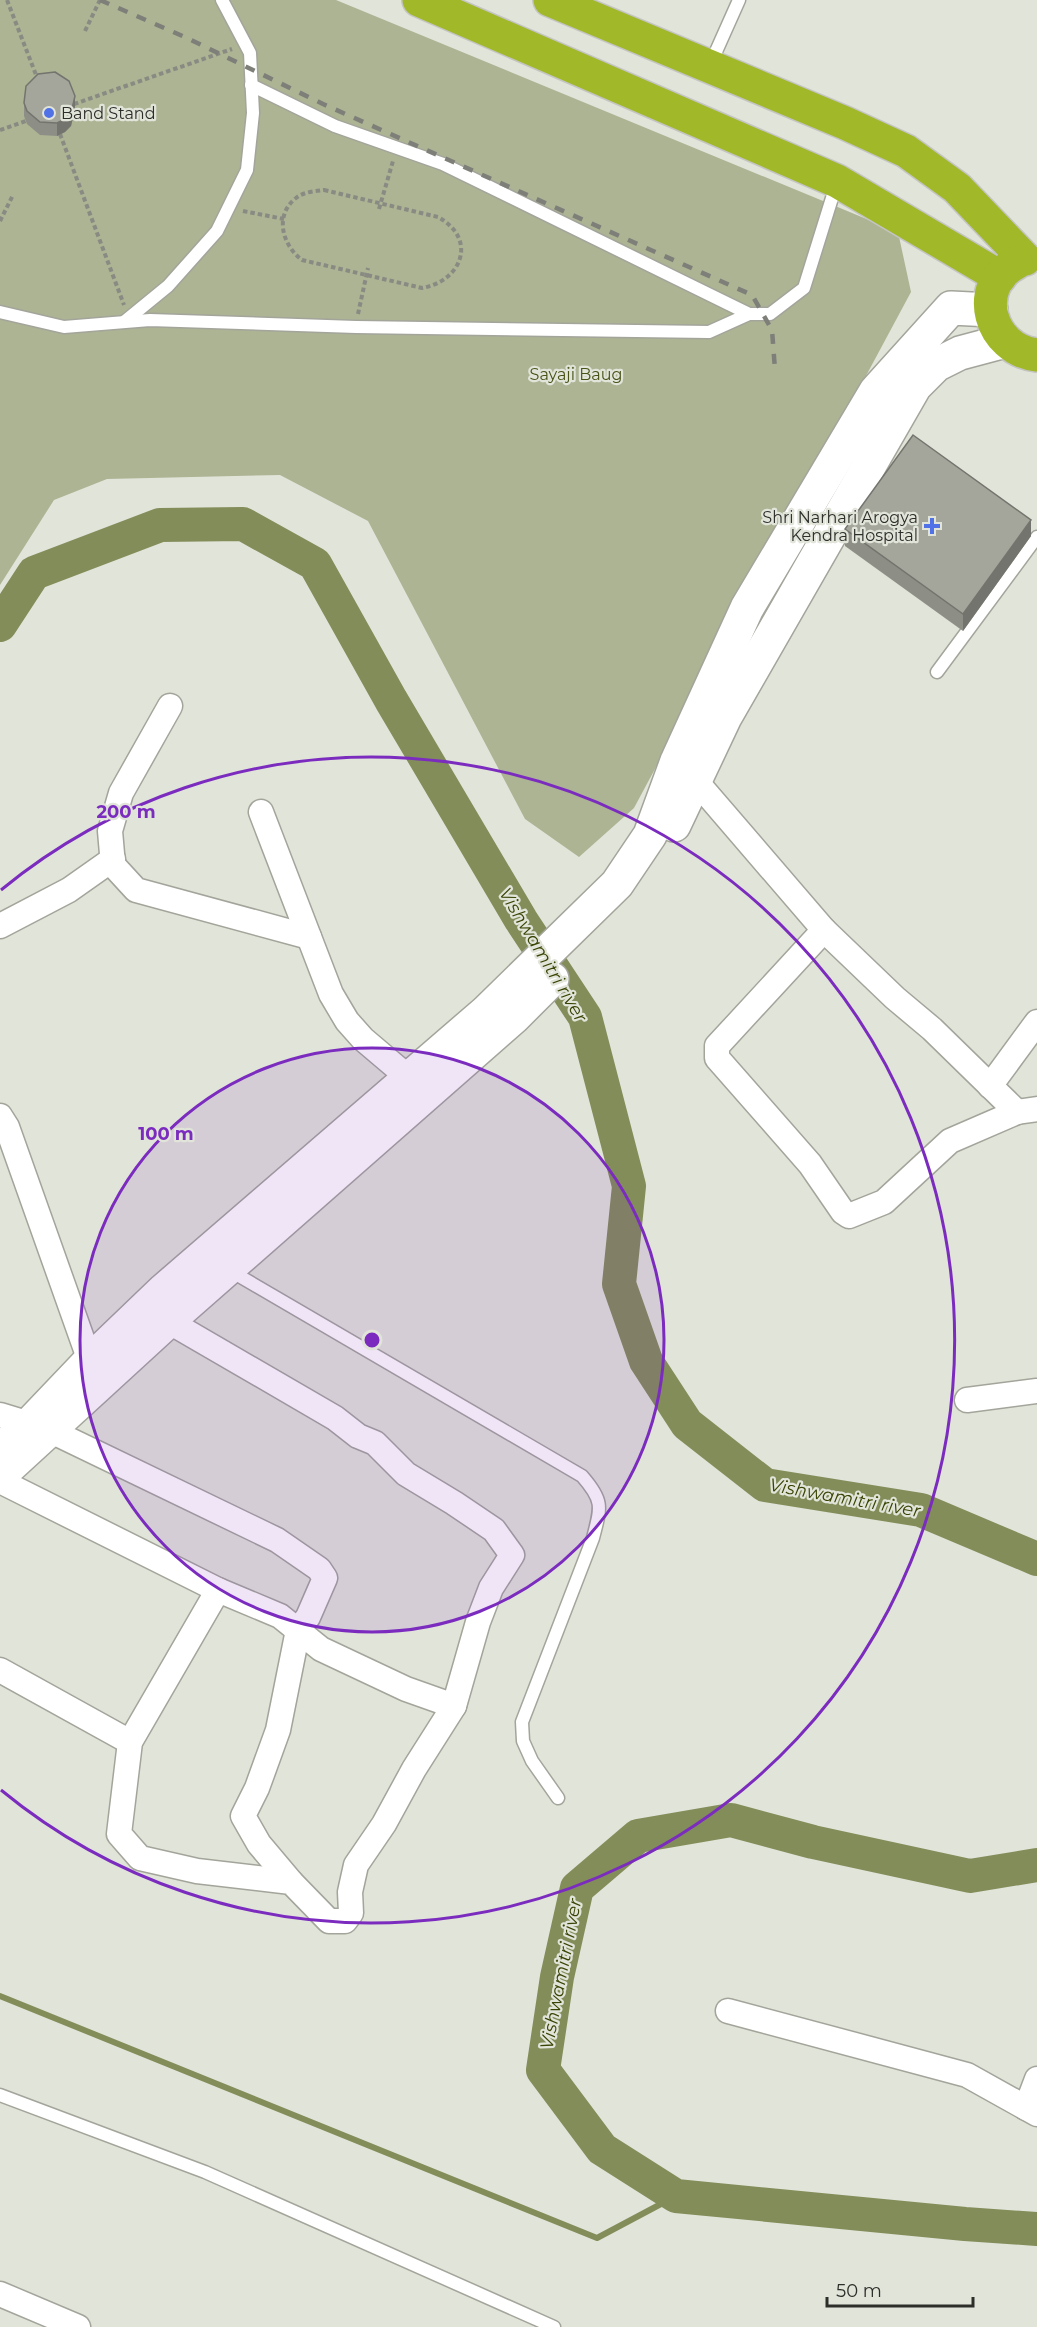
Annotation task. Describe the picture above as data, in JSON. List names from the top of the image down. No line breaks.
{"water":["Vishwamitri river"],"parks":["Sayaji Baug"],"places":{"other":["Band Stand"],"health":["Shri Narhari Arogya Kendra Hospital"]},"scale_bar":"50 m","rings":["200 m","100 m"]}
